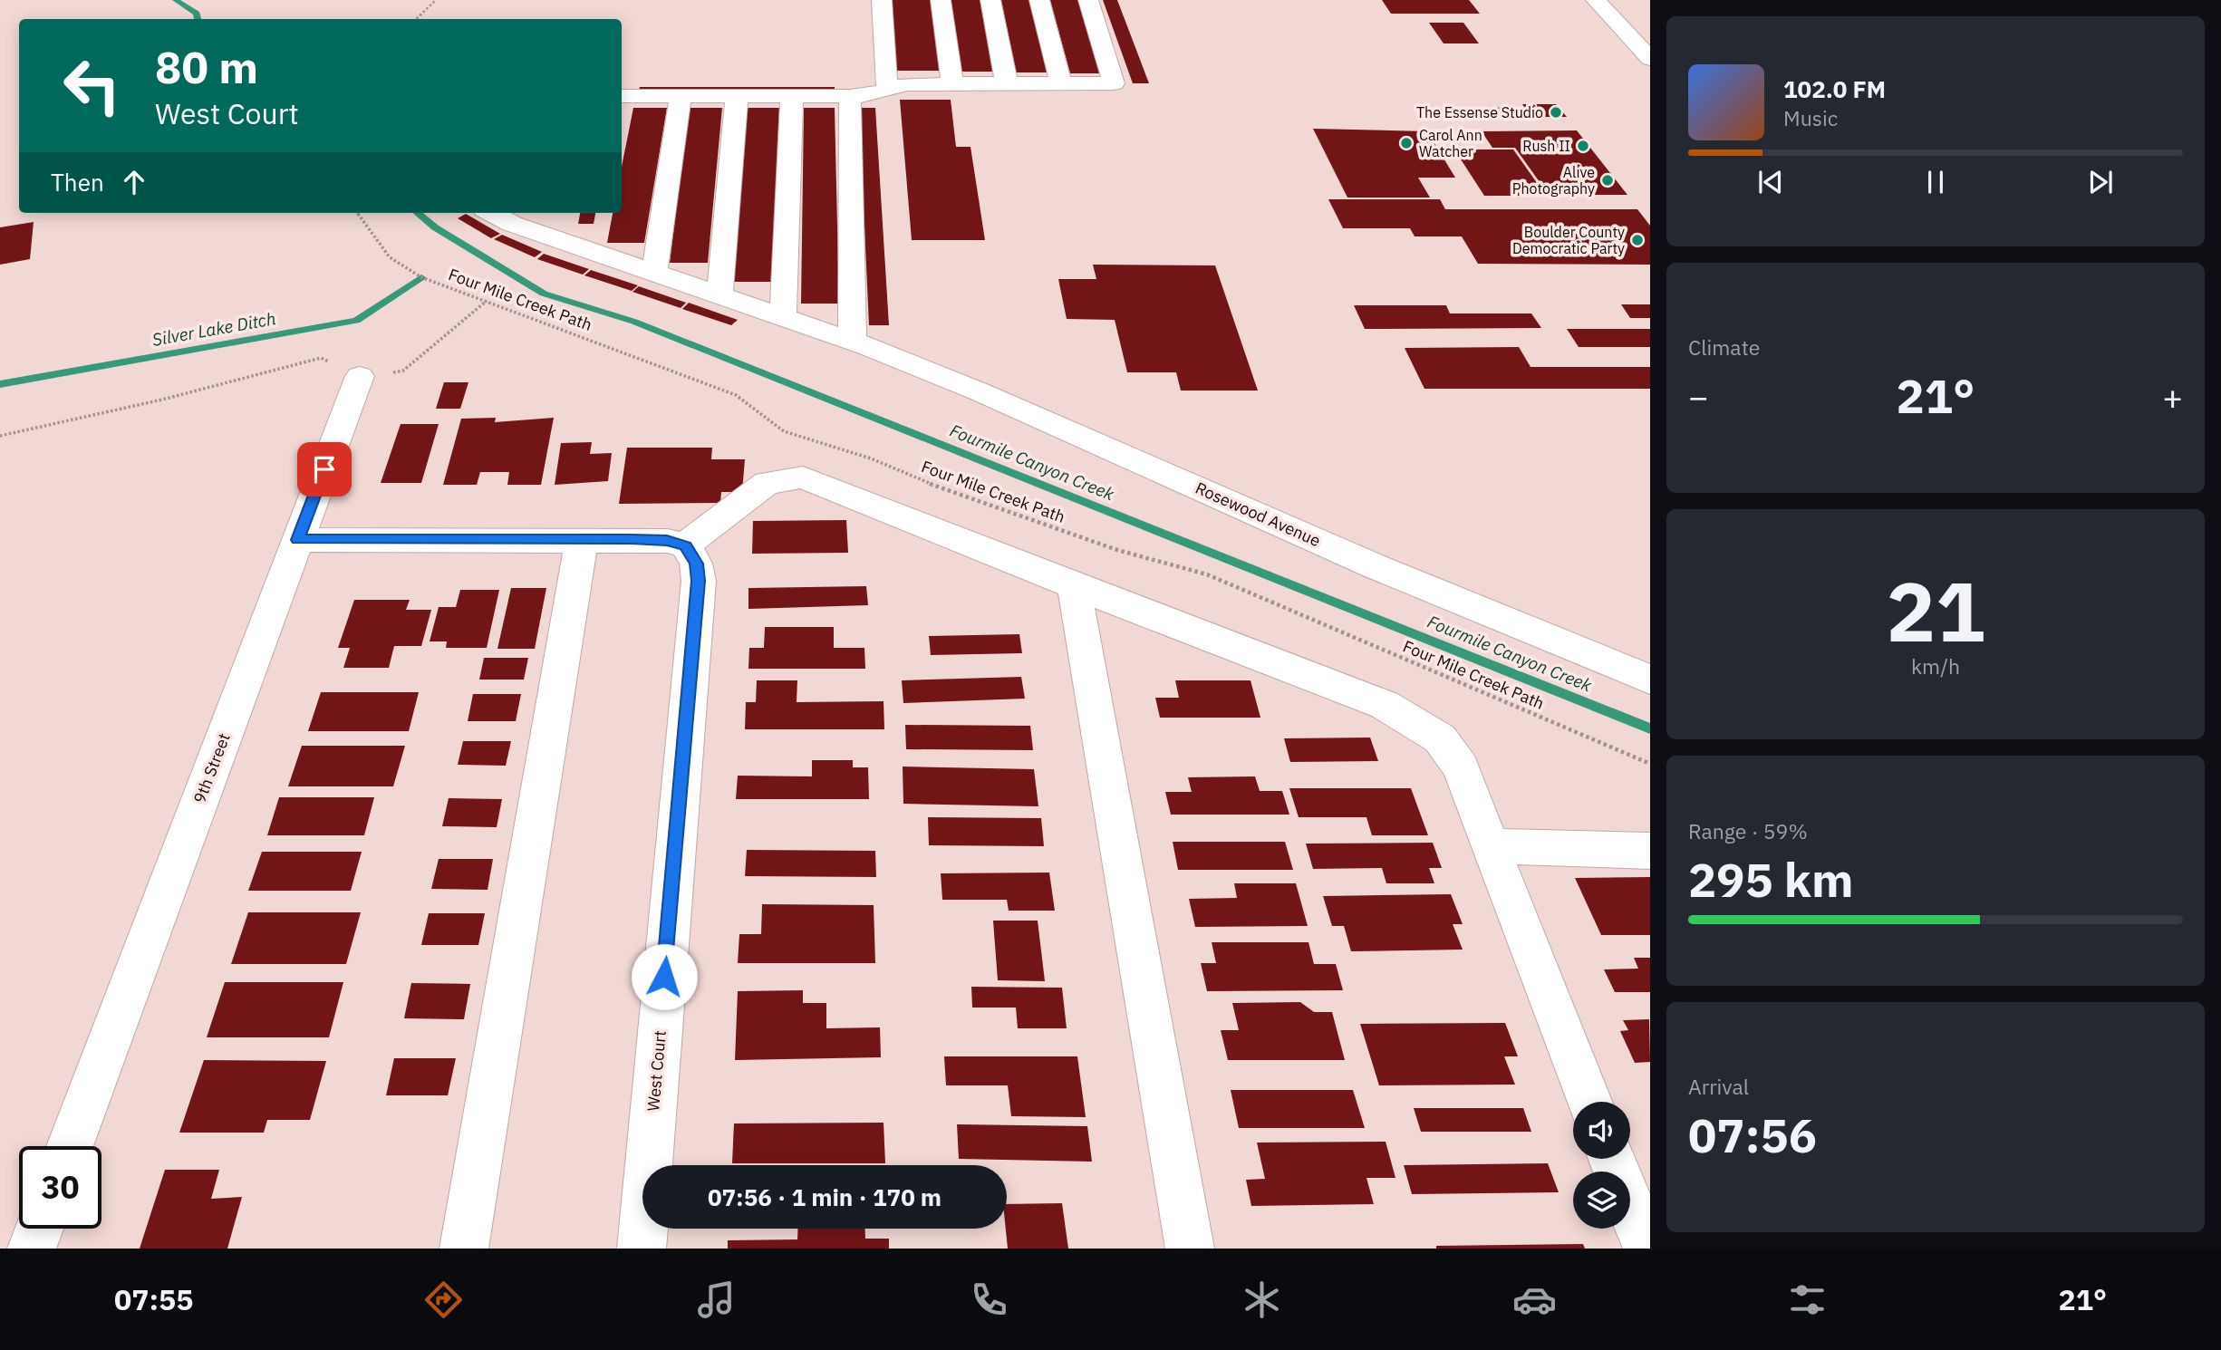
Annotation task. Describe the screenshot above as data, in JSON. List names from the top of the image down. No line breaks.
{"streets":{"street":["Rosewood Avenue","9th Street","West Court"],"path":["Four Mile Creek Path"]},"water":["Silver Lake Ditch","Fourmile Canyon Creek"],"places":["The Essense Studio","Carol Ann Watcher","Rush II","Alive Photography","Boulder County Democratic Party"],"page":{"turn":["80 m","West Court"],"song":["102.0 FM","Music"],"then":"Then","tile":["Climate",["21","km/h"],["Range · 59%","295 km"],["Arrival","07:56"]],"heat":["−","21°","+"],"limit":"30","trip":"07:56 · 1 min · 170 m","tabs":["07:55","21°"]}}
